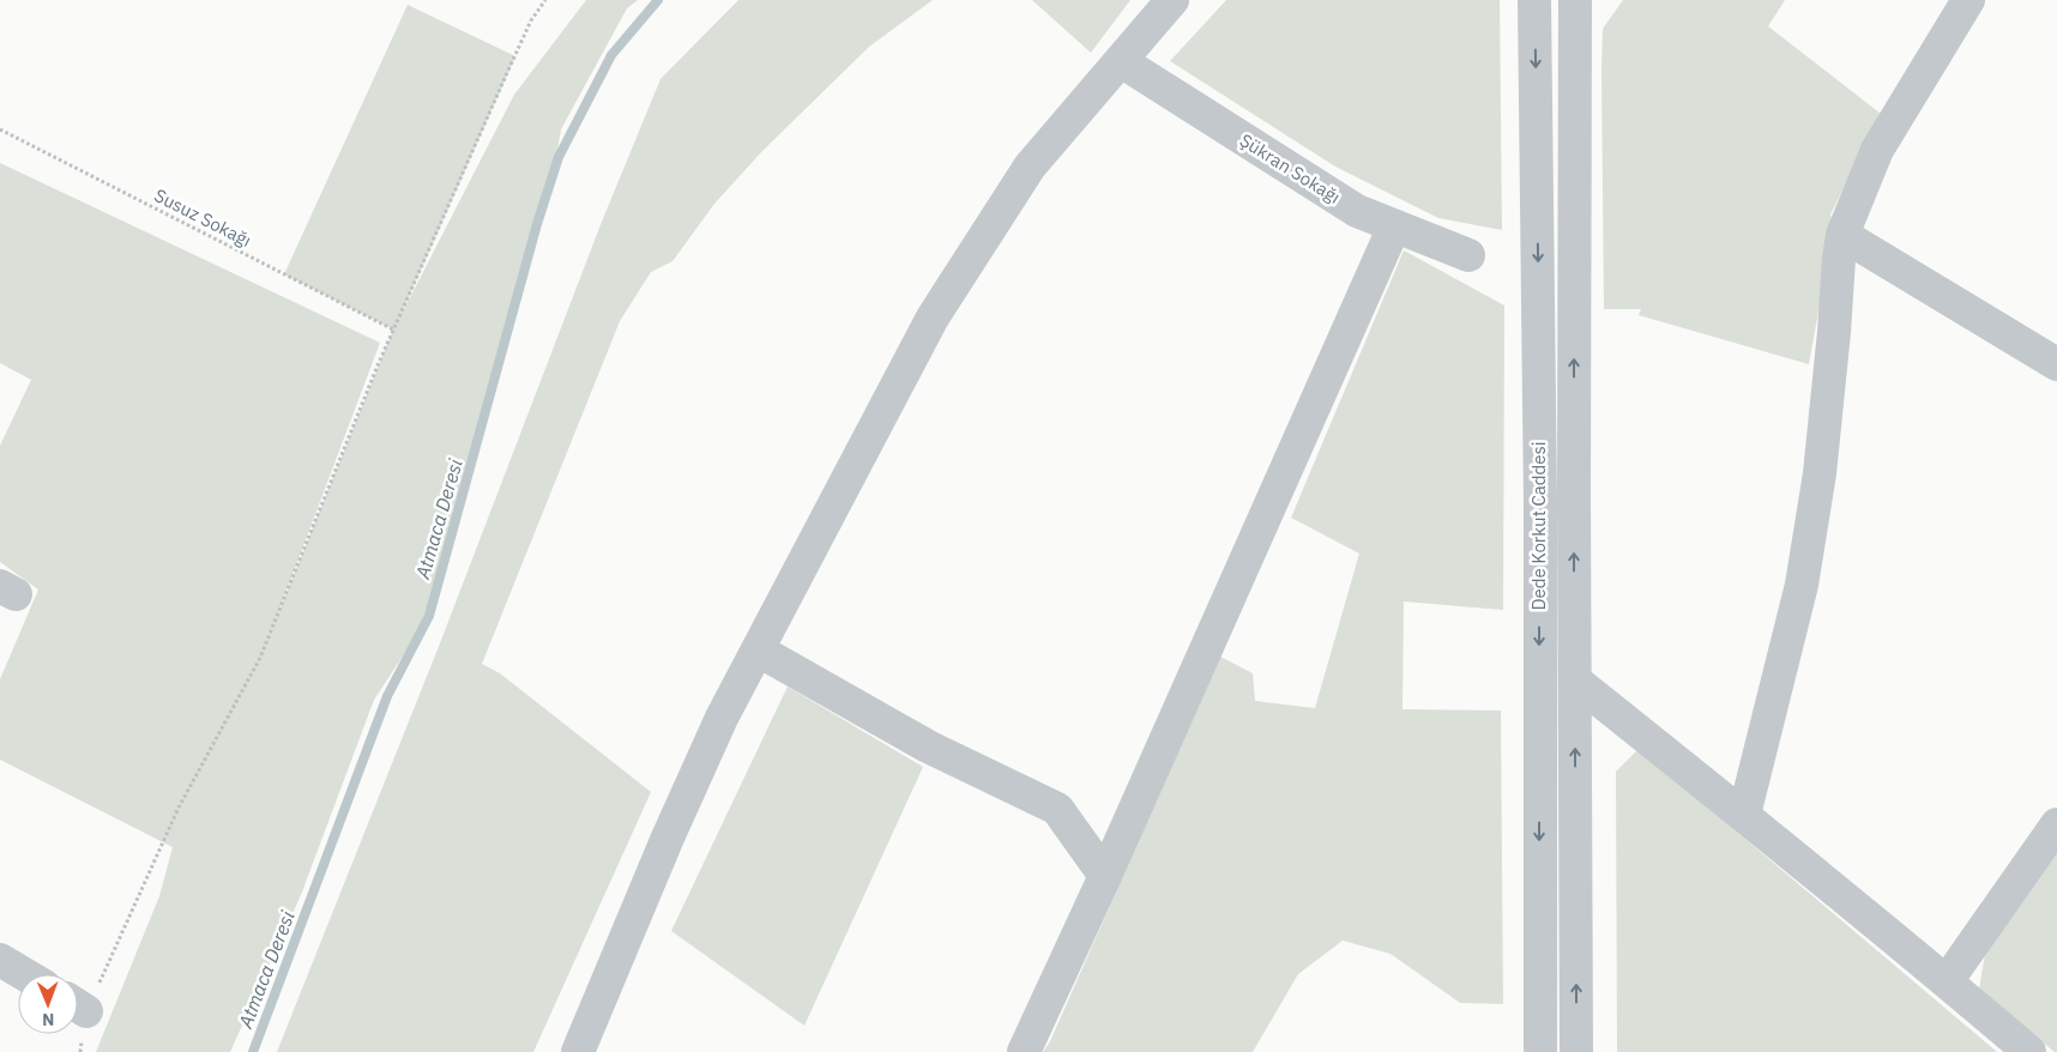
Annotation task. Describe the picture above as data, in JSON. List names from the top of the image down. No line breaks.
{"streets":{"street":["Şükran Sokağı","Dede Korkut Caddesi"],"path":["Susuz Sokağı"]},"water":["Atmaca Deresi"],"north":"bottom"}
